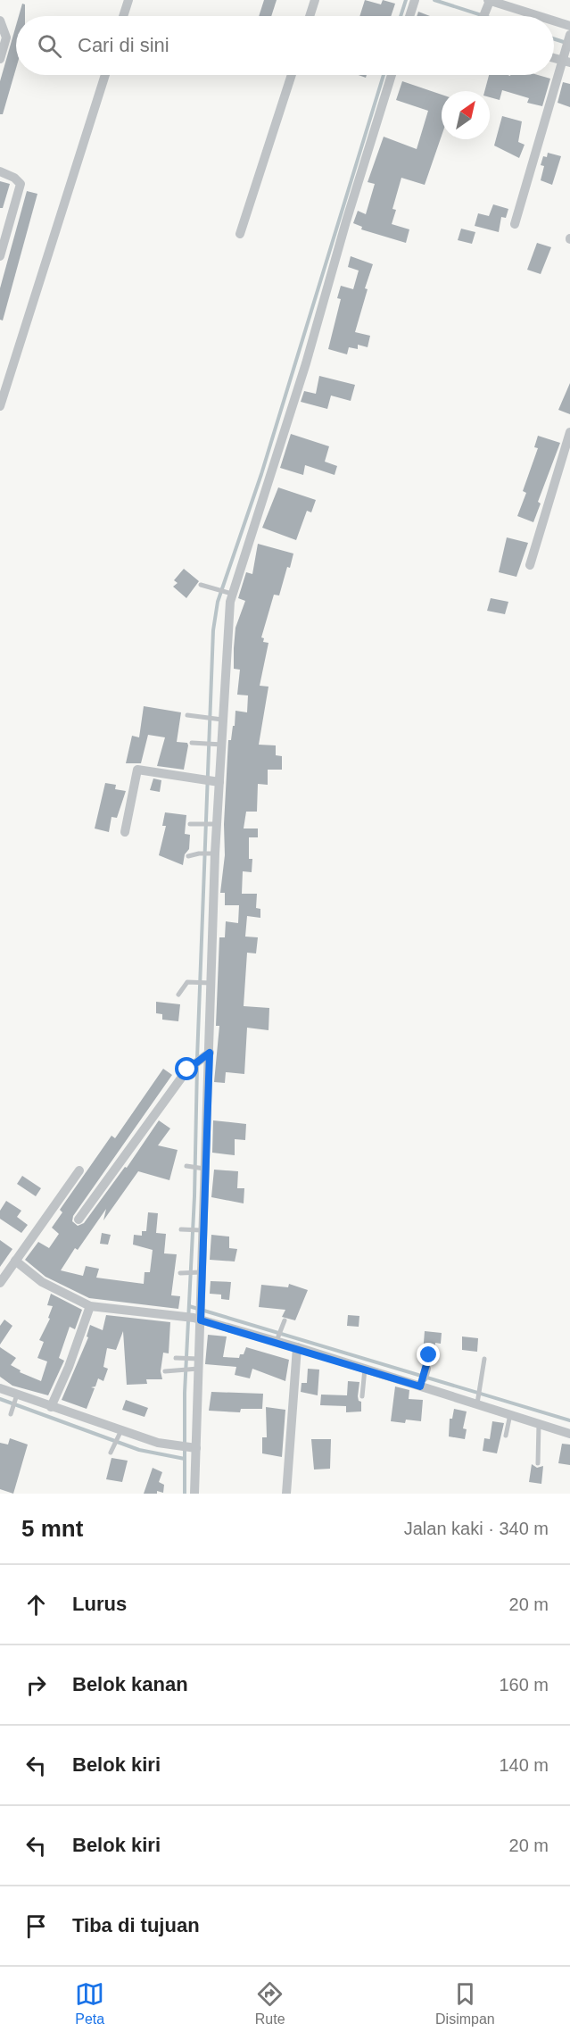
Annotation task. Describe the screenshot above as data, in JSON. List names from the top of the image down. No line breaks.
{"north":"top right","page":{"search":"Cari di sini","heading":["5 mnt","Jalan kaki · 340 m"],"list":[["Lurus","20 m"],["Belok kanan","160 m"],["Belok kiri","140 m"],["Belok kiri","20 m"],"Tiba di tujuan"],"nav":["Peta","Rute","Disimpan"]}}
